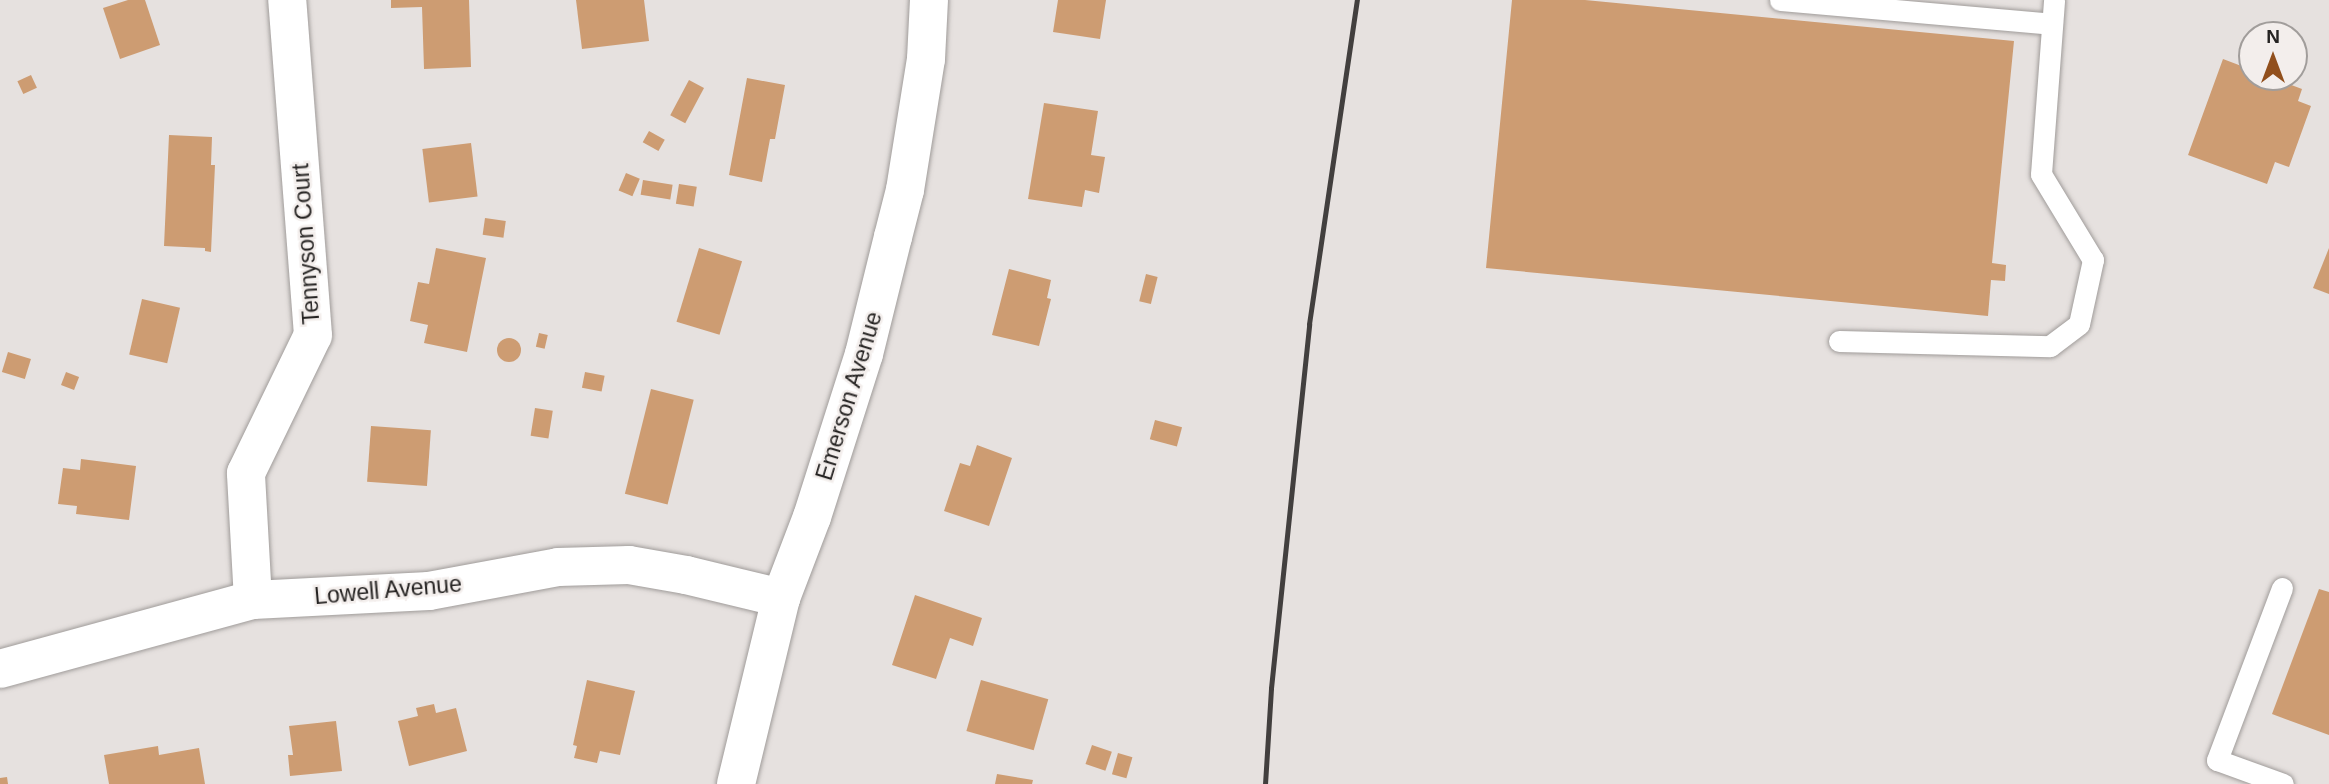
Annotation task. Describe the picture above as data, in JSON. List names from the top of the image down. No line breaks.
{"streets":{"street":["Tennyson Court","Emerson Avenue","Lowell Avenue"]},"crossings":[["Tennyson Court","Lowell Avenue"],["Emerson Avenue","Lowell Avenue"]],"north":"top"}
